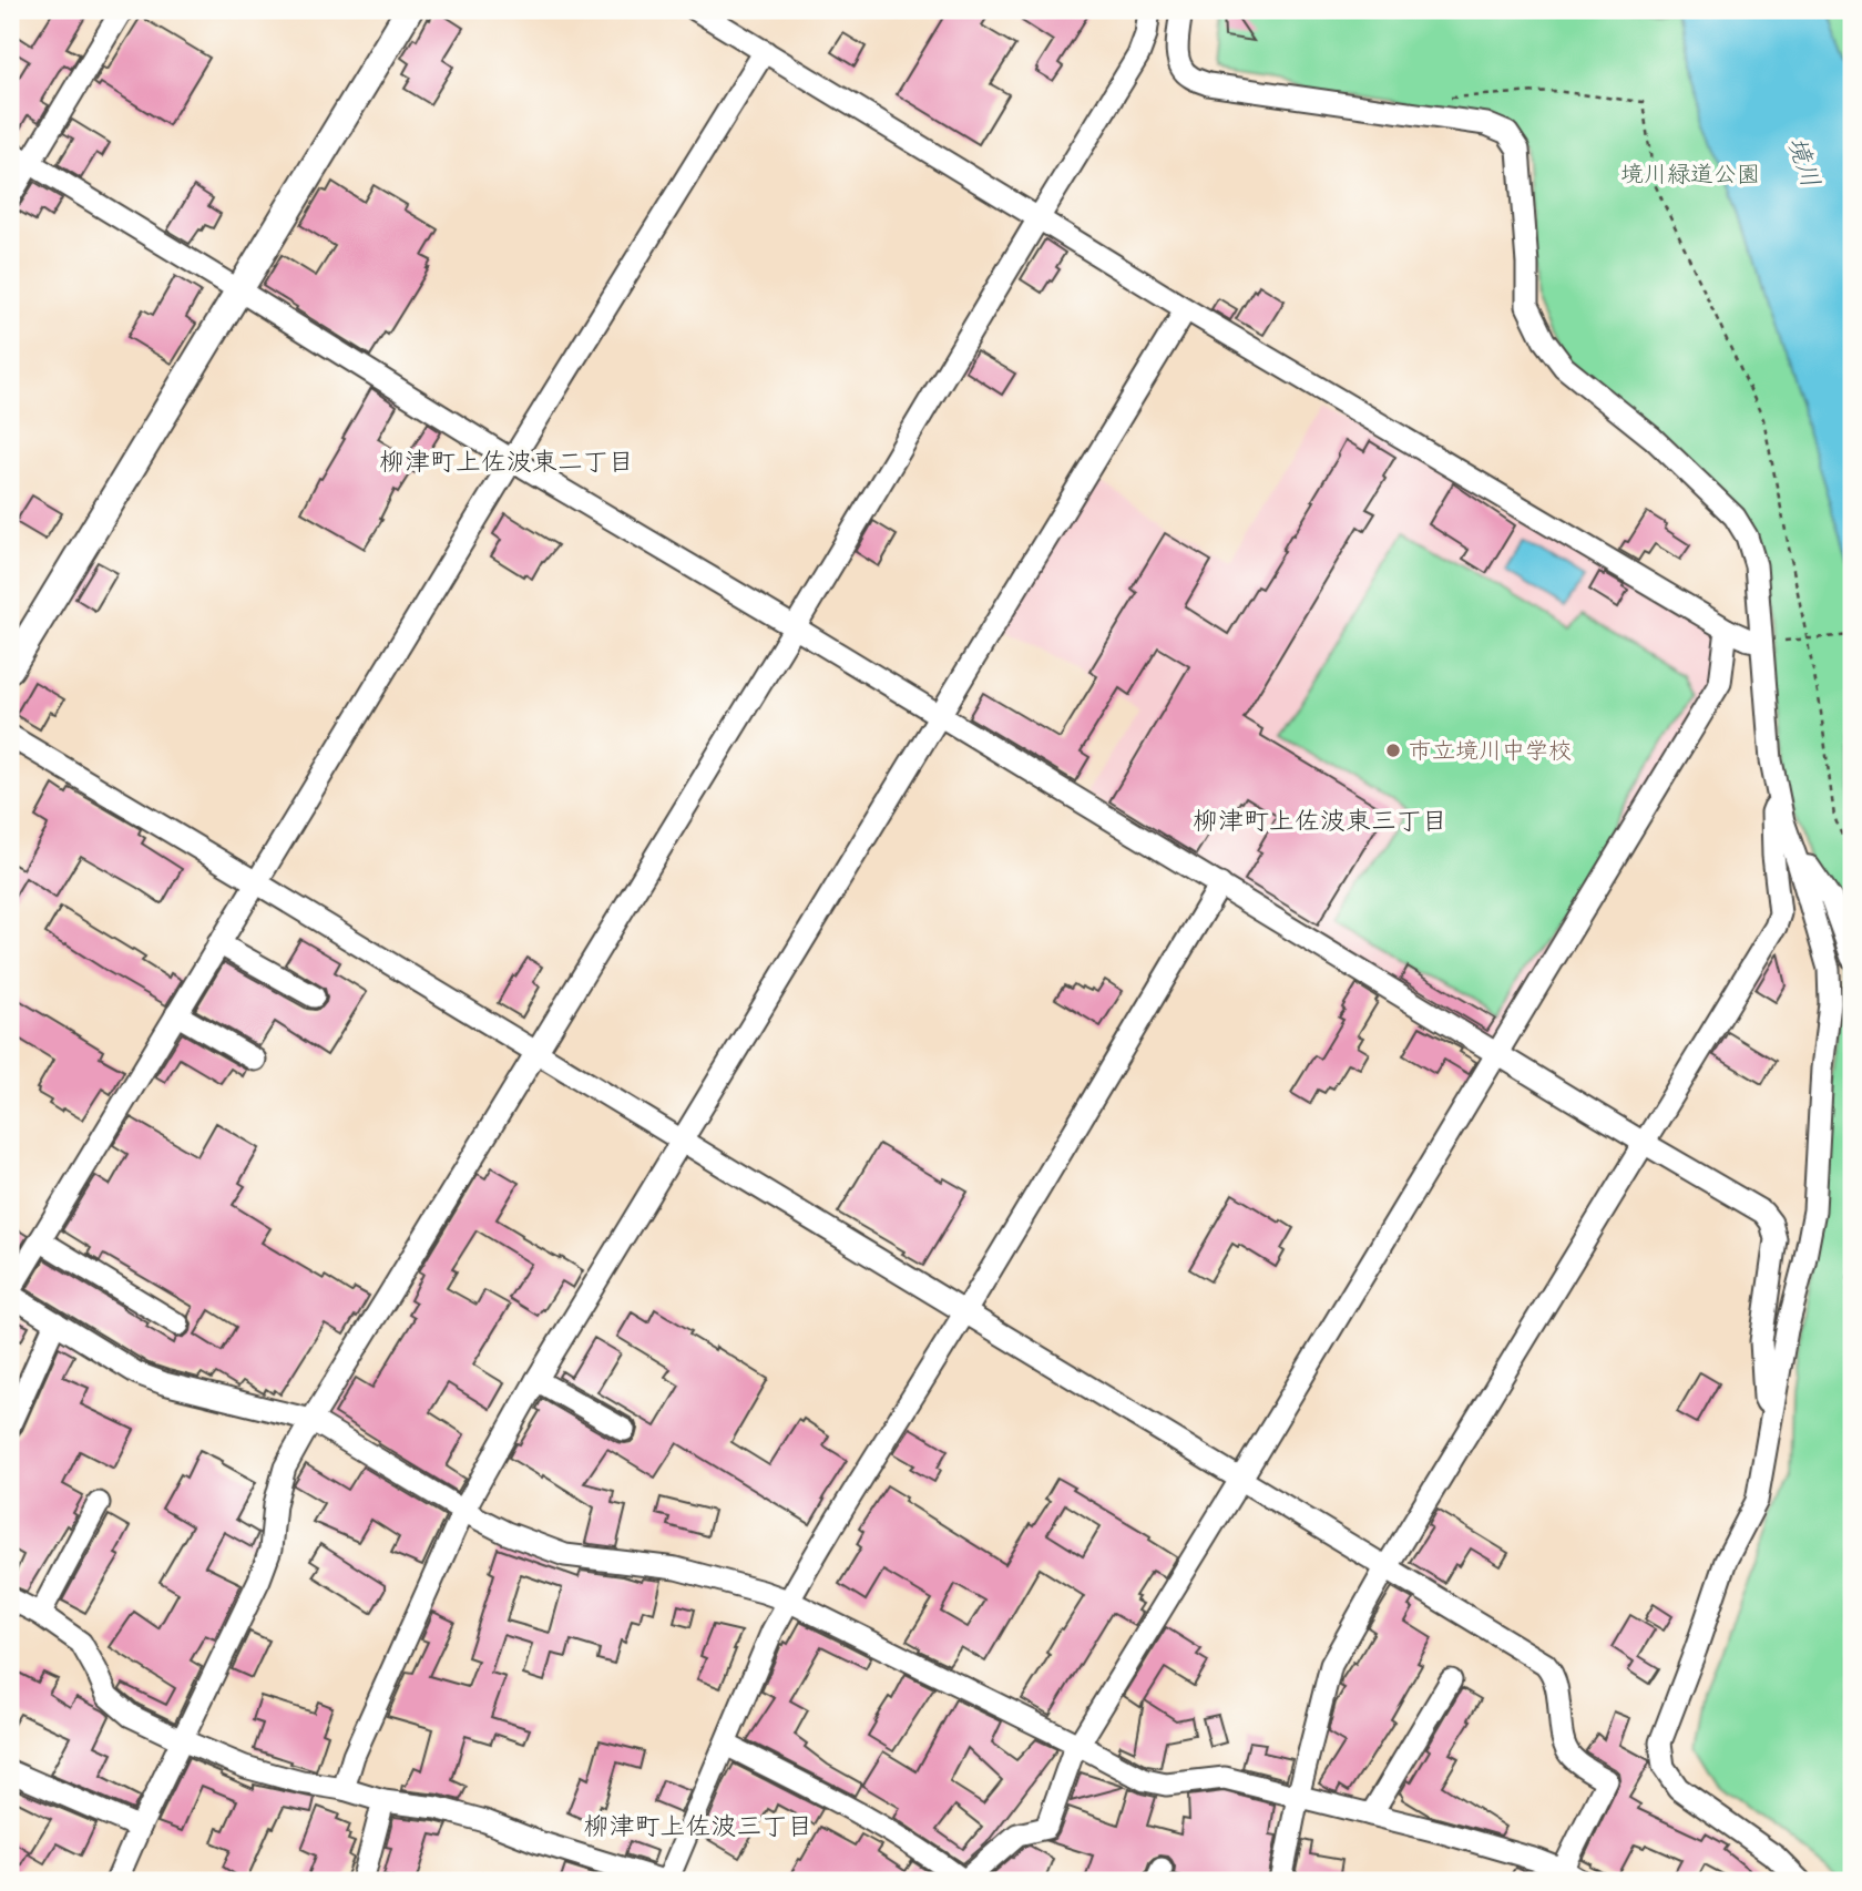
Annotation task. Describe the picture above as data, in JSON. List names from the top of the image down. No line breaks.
{"districts":["柳津町上佐波東二丁目","柳津町上佐波東三丁目","柳津町上佐波三丁目"],"water":["境川"],"parks":["境川緑道公園"],"places":["市立境川中学校"]}
